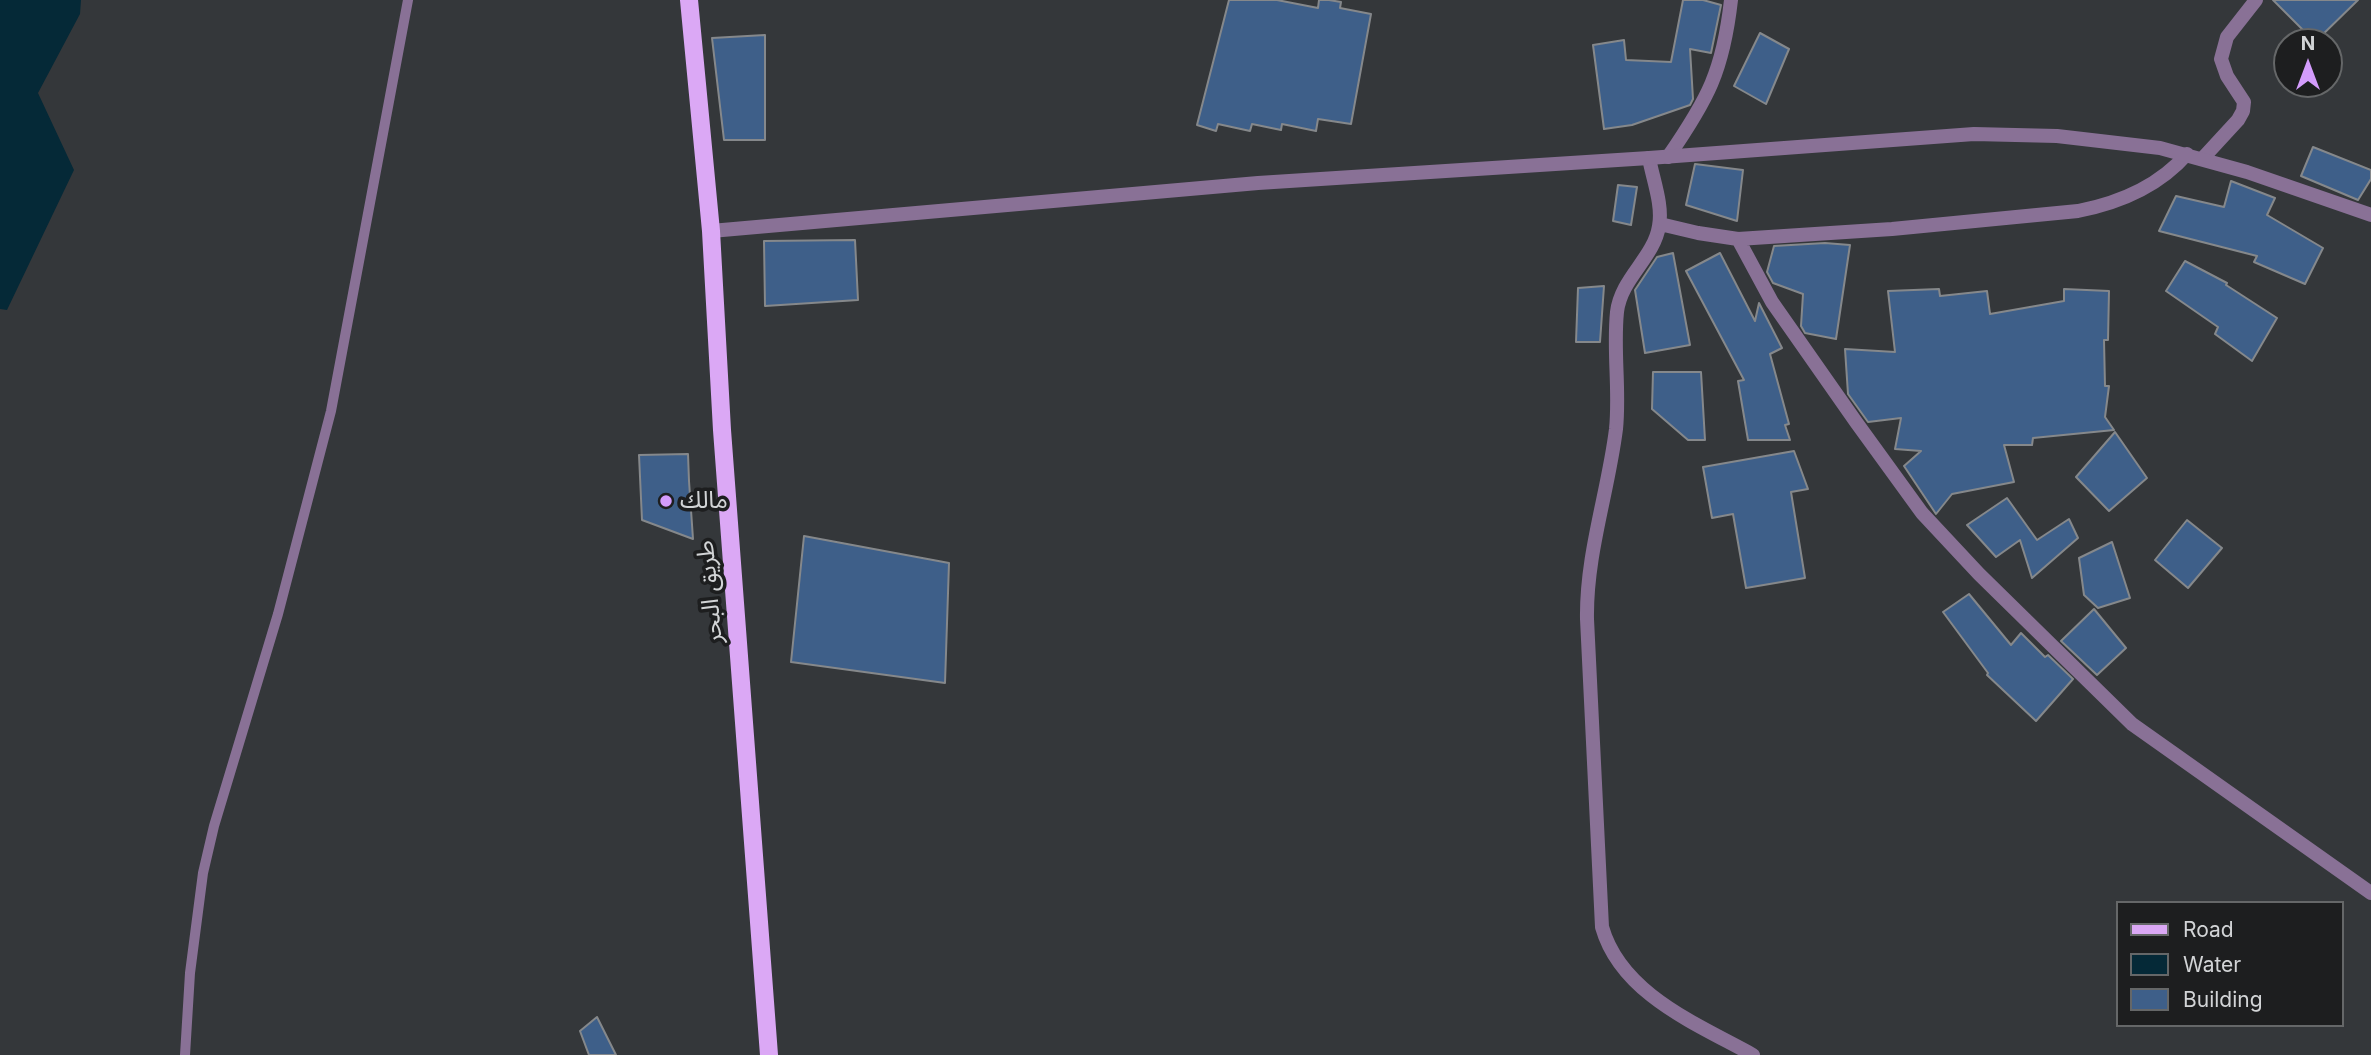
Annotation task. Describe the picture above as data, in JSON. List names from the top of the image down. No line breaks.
{"streets":{"main road":["طريق البحر"]},"places":["مالك"],"legend":["Road","Water","Building"],"north":"top"}
